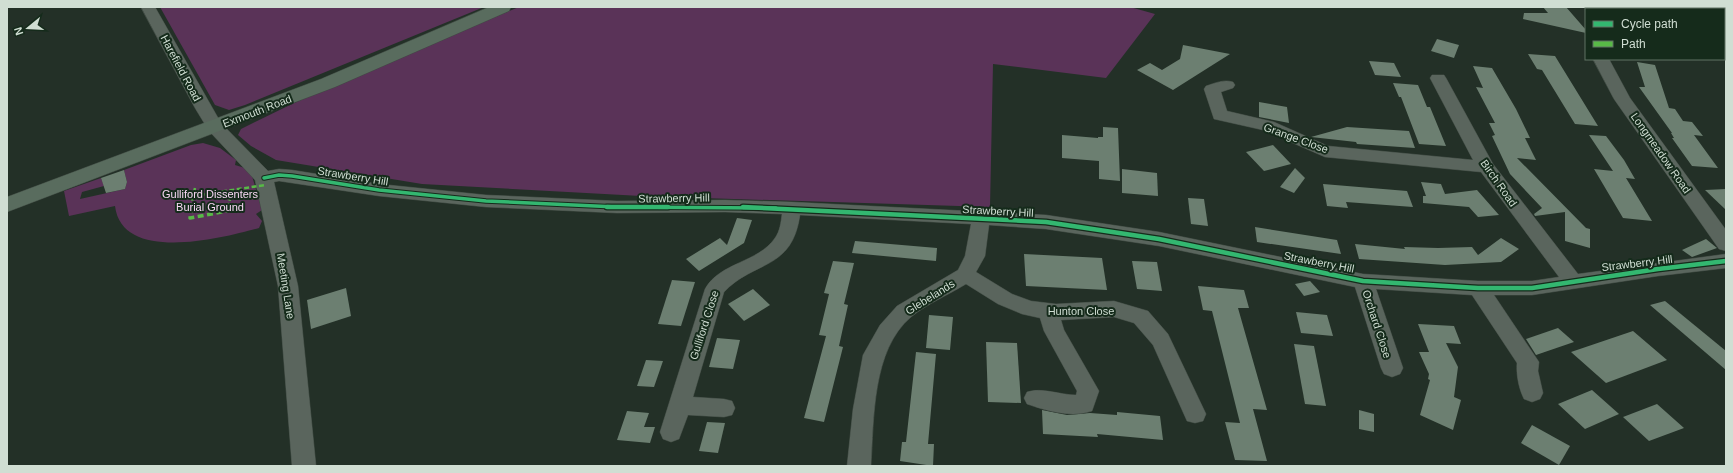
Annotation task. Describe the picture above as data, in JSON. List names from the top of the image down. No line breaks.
{"streets":{"highway":["Exmouth Road"],"street":["Harefield Road","Grange Close","Longmeadow Road","Strawberry Hill","Birch Road","Meeting Lane","Glebelands","Hunton Close","Orchard Close","Gulliford Close"]},"crossings":[["Harefield Road","Exmouth Road"],["Grange Close","Birch Road"],["Strawberry Hill","Birch Road"],["Strawberry Hill","Meeting Lane"],["Strawberry Hill","Glebelands"],["Strawberry Hill","Orchard Close"],["Strawberry Hill","Gulliford Close"],["Glebelands","Hunton Close"]],"parks":["Gulliford Dissenters Burial Ground"],"legend":["Cycle path","Path"],"north":"left"}
